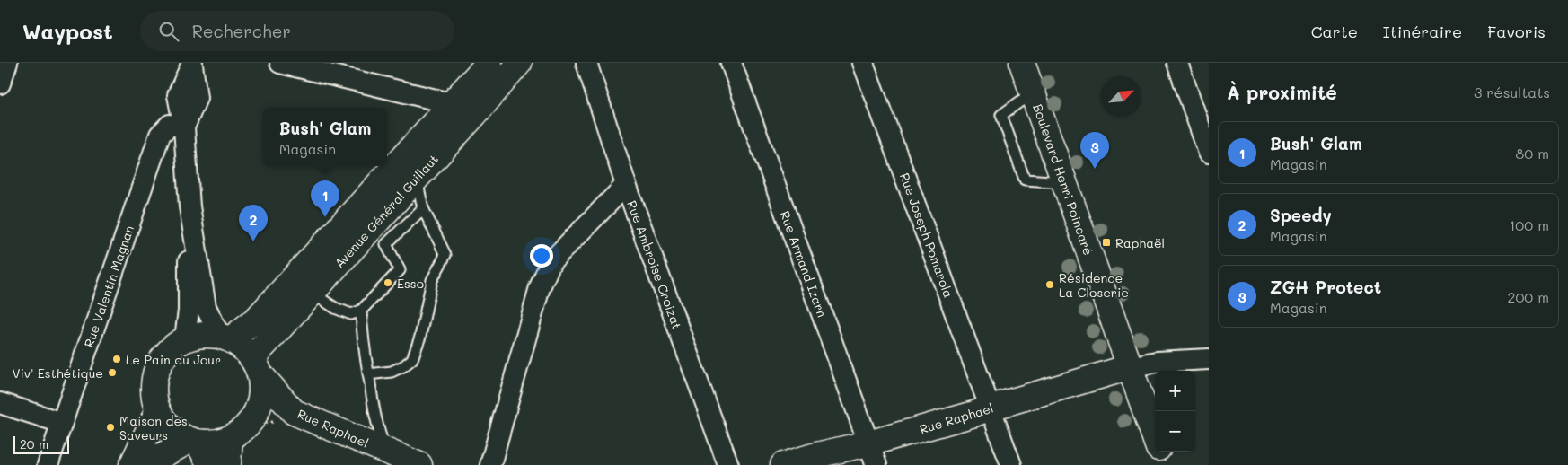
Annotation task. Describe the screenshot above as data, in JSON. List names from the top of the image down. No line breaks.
{"streets":{"main road":["Boulevard Henri Poincaré","Avenue Général Guillaut","Rue Raphael"],"street":["Rue Joseph Pomarola","Rue Armand Izarn","Rue Ambroise Croizat","Rue Valentin Magnan"]},"crossings":[["Boulevard Henri Poincaré","Rue Raphael"],["Avenue Général Guillaut","Rue Raphael"],["Rue Joseph Pomarola","Rue Raphael"],["Rue Armand Izarn","Rue Raphael"]],"places":{"transit":["Raphaël"],"other":["Esso","Résidence La Closerie","Le Pain du Jour","Viv' Esthétique","Maison des Saveurs"]},"scale_bar":"20 m","north":"top right","page":{"header":"Waypost","search":"Rechercher","nav":["Carte","Itinéraire","Favoris"],"heading":["À proximité","3 résultats"],"popup":["Bush' Glam","Magasin"],"list":[{"mark":"1","name":"Bush' Glam","note":"Magasin","value":"80 m"},{"mark":"2","name":"Speedy","note":"Magasin","value":"100 m"},{"mark":"3","name":"ZGH Protect","note":"Magasin","value":"200 m"}],"pins":["3","1","2"],"map_buttons":["+","−"],"scale":"20 m"}}
